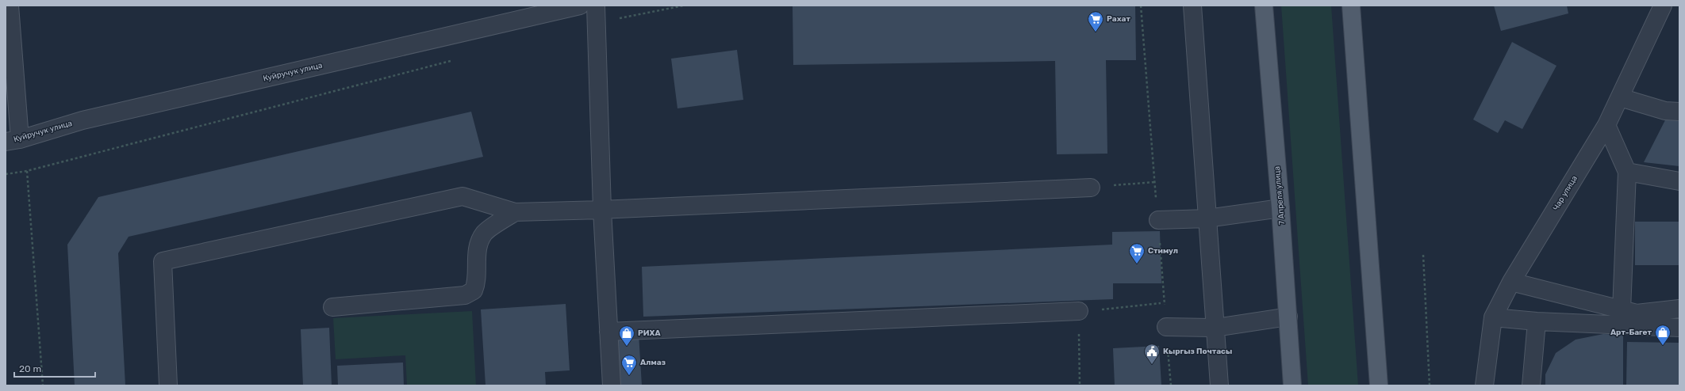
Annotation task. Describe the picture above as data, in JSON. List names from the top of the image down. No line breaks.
{"streets":{"main road":["7 Апреля улица"],"street":["Куйручук улица","Чар улица"]},"places":{"supermarket":["Рахат","Стимул","Алмаз"],"shop":["Арт-Багет","РИХА"],"public building":["Кыргыз Почтасы"]},"scale_bar":"20 m"}
